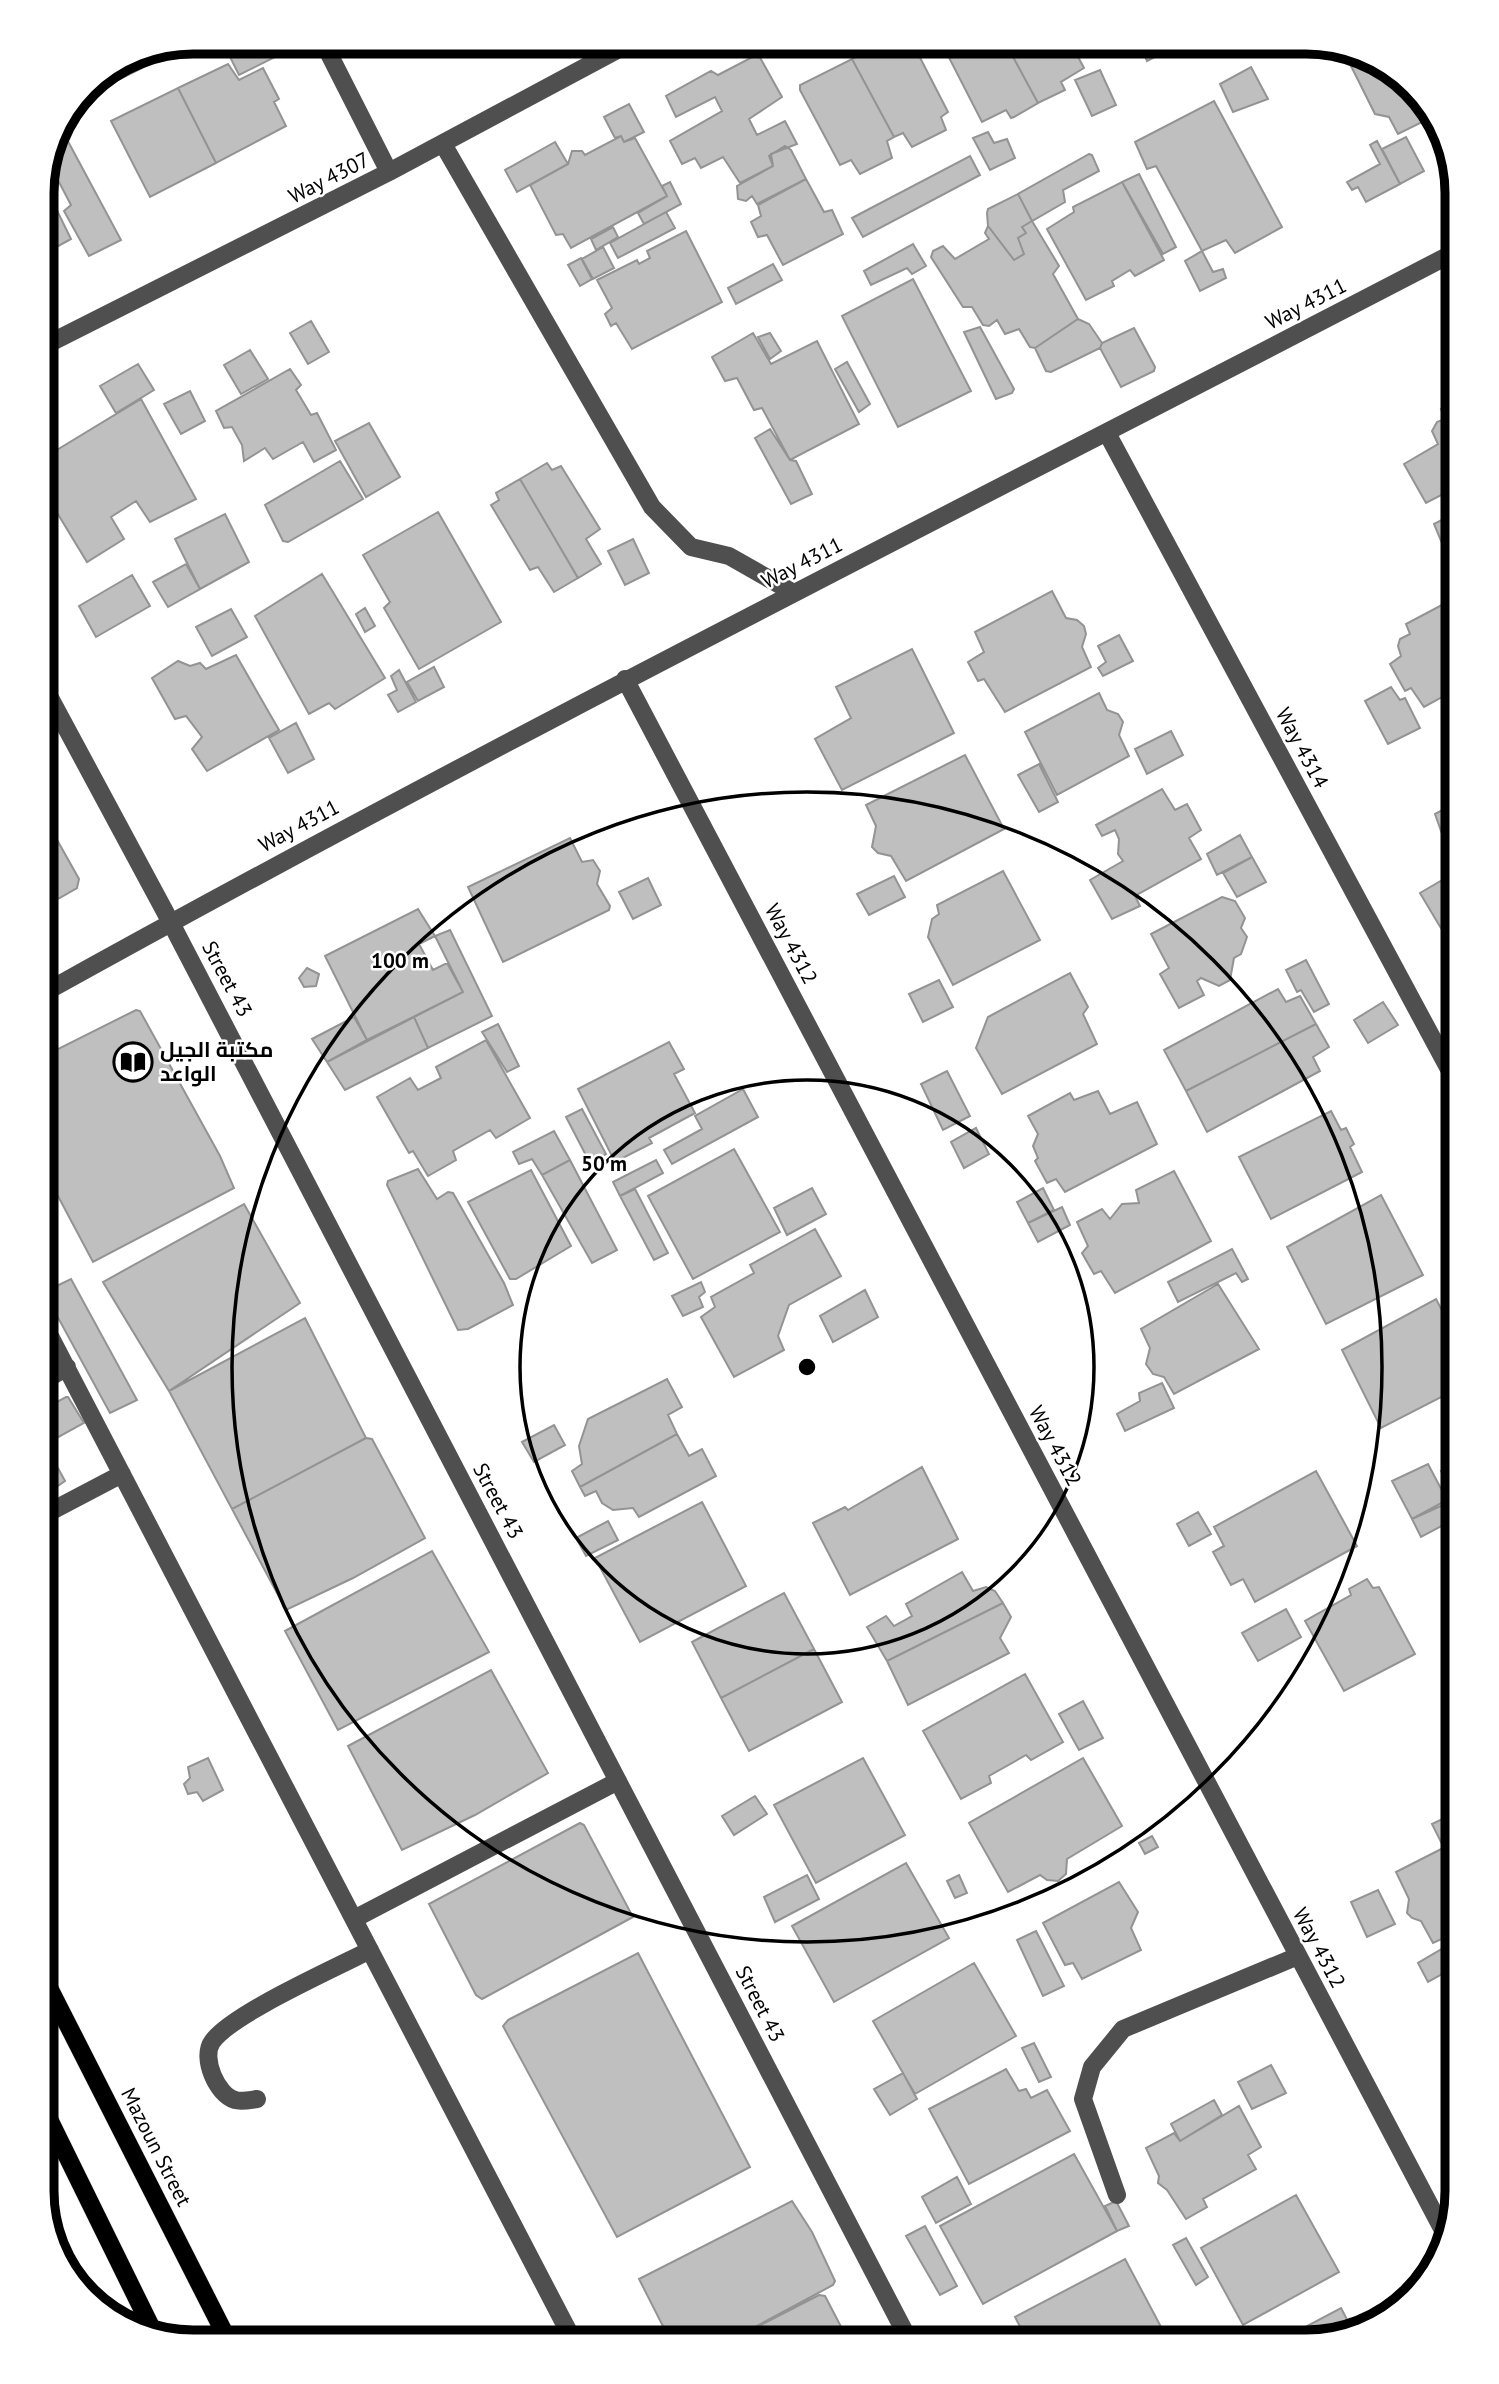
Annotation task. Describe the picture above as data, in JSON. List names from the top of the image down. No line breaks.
{"streets":{"main road":["Mazoun Street"],"street":["Way 4307","Way 4311","Way 4314","Way 4312","Street 43"]},"crossings":[["Way 4311","Way 4314"],["Way 4311","Way 4312"],["Way 4311","Street 43"]],"places":{"library":["مكتبة الجيل الواعد"]},"rings":["100 m","50 m"]}
